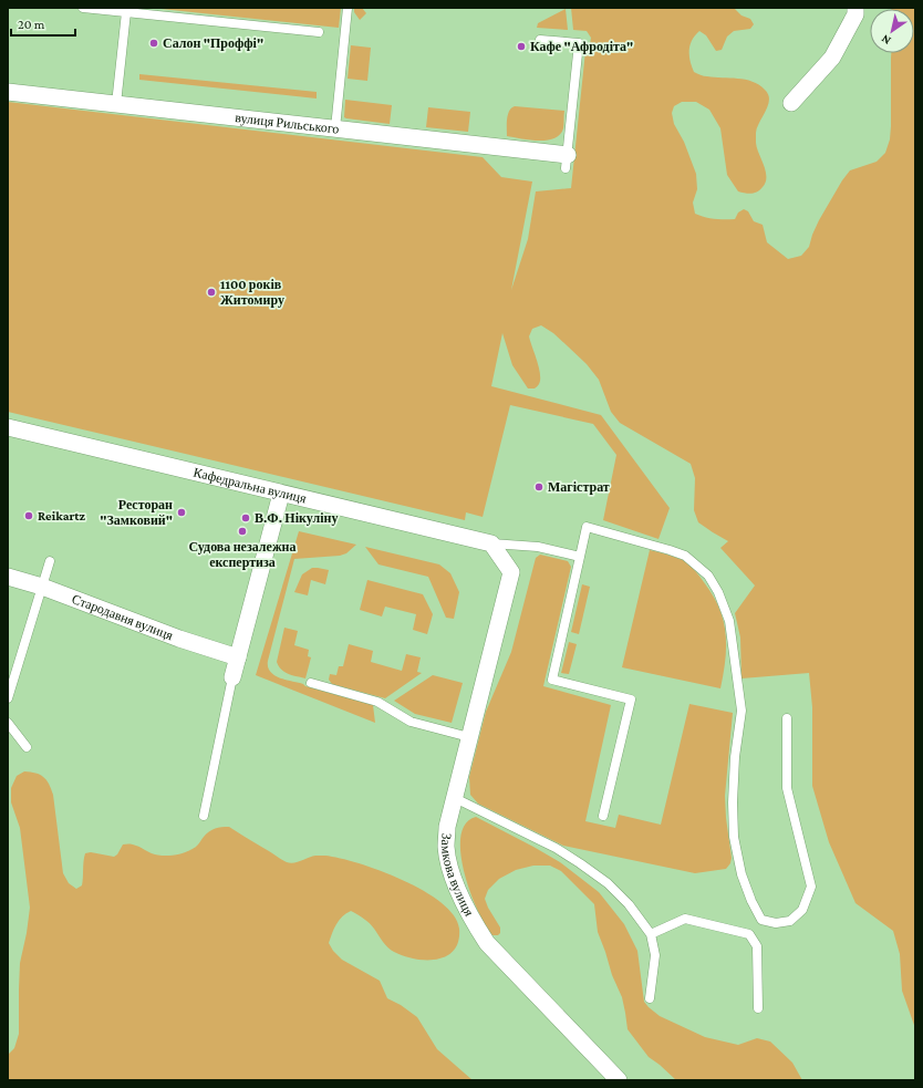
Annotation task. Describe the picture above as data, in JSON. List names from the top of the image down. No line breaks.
{"streets":{"street":["вулиця Рильського","Кафедральна вулиця","Стародавня вулиця","Замкова вулиця"]},"crossings":[["Кафедральна вулиця","Замкова вулиця"]],"places":["Салон \"Проффі\"","Кафе \"Афродіта\"","1100 років Житомиру","Магістрат","Ресторан \"Замковий\"","Reikartz","В.Ф. Нікуліну","Судова незалежна експертиза"],"scale_bar":"20 m","north":"bottom left"}
